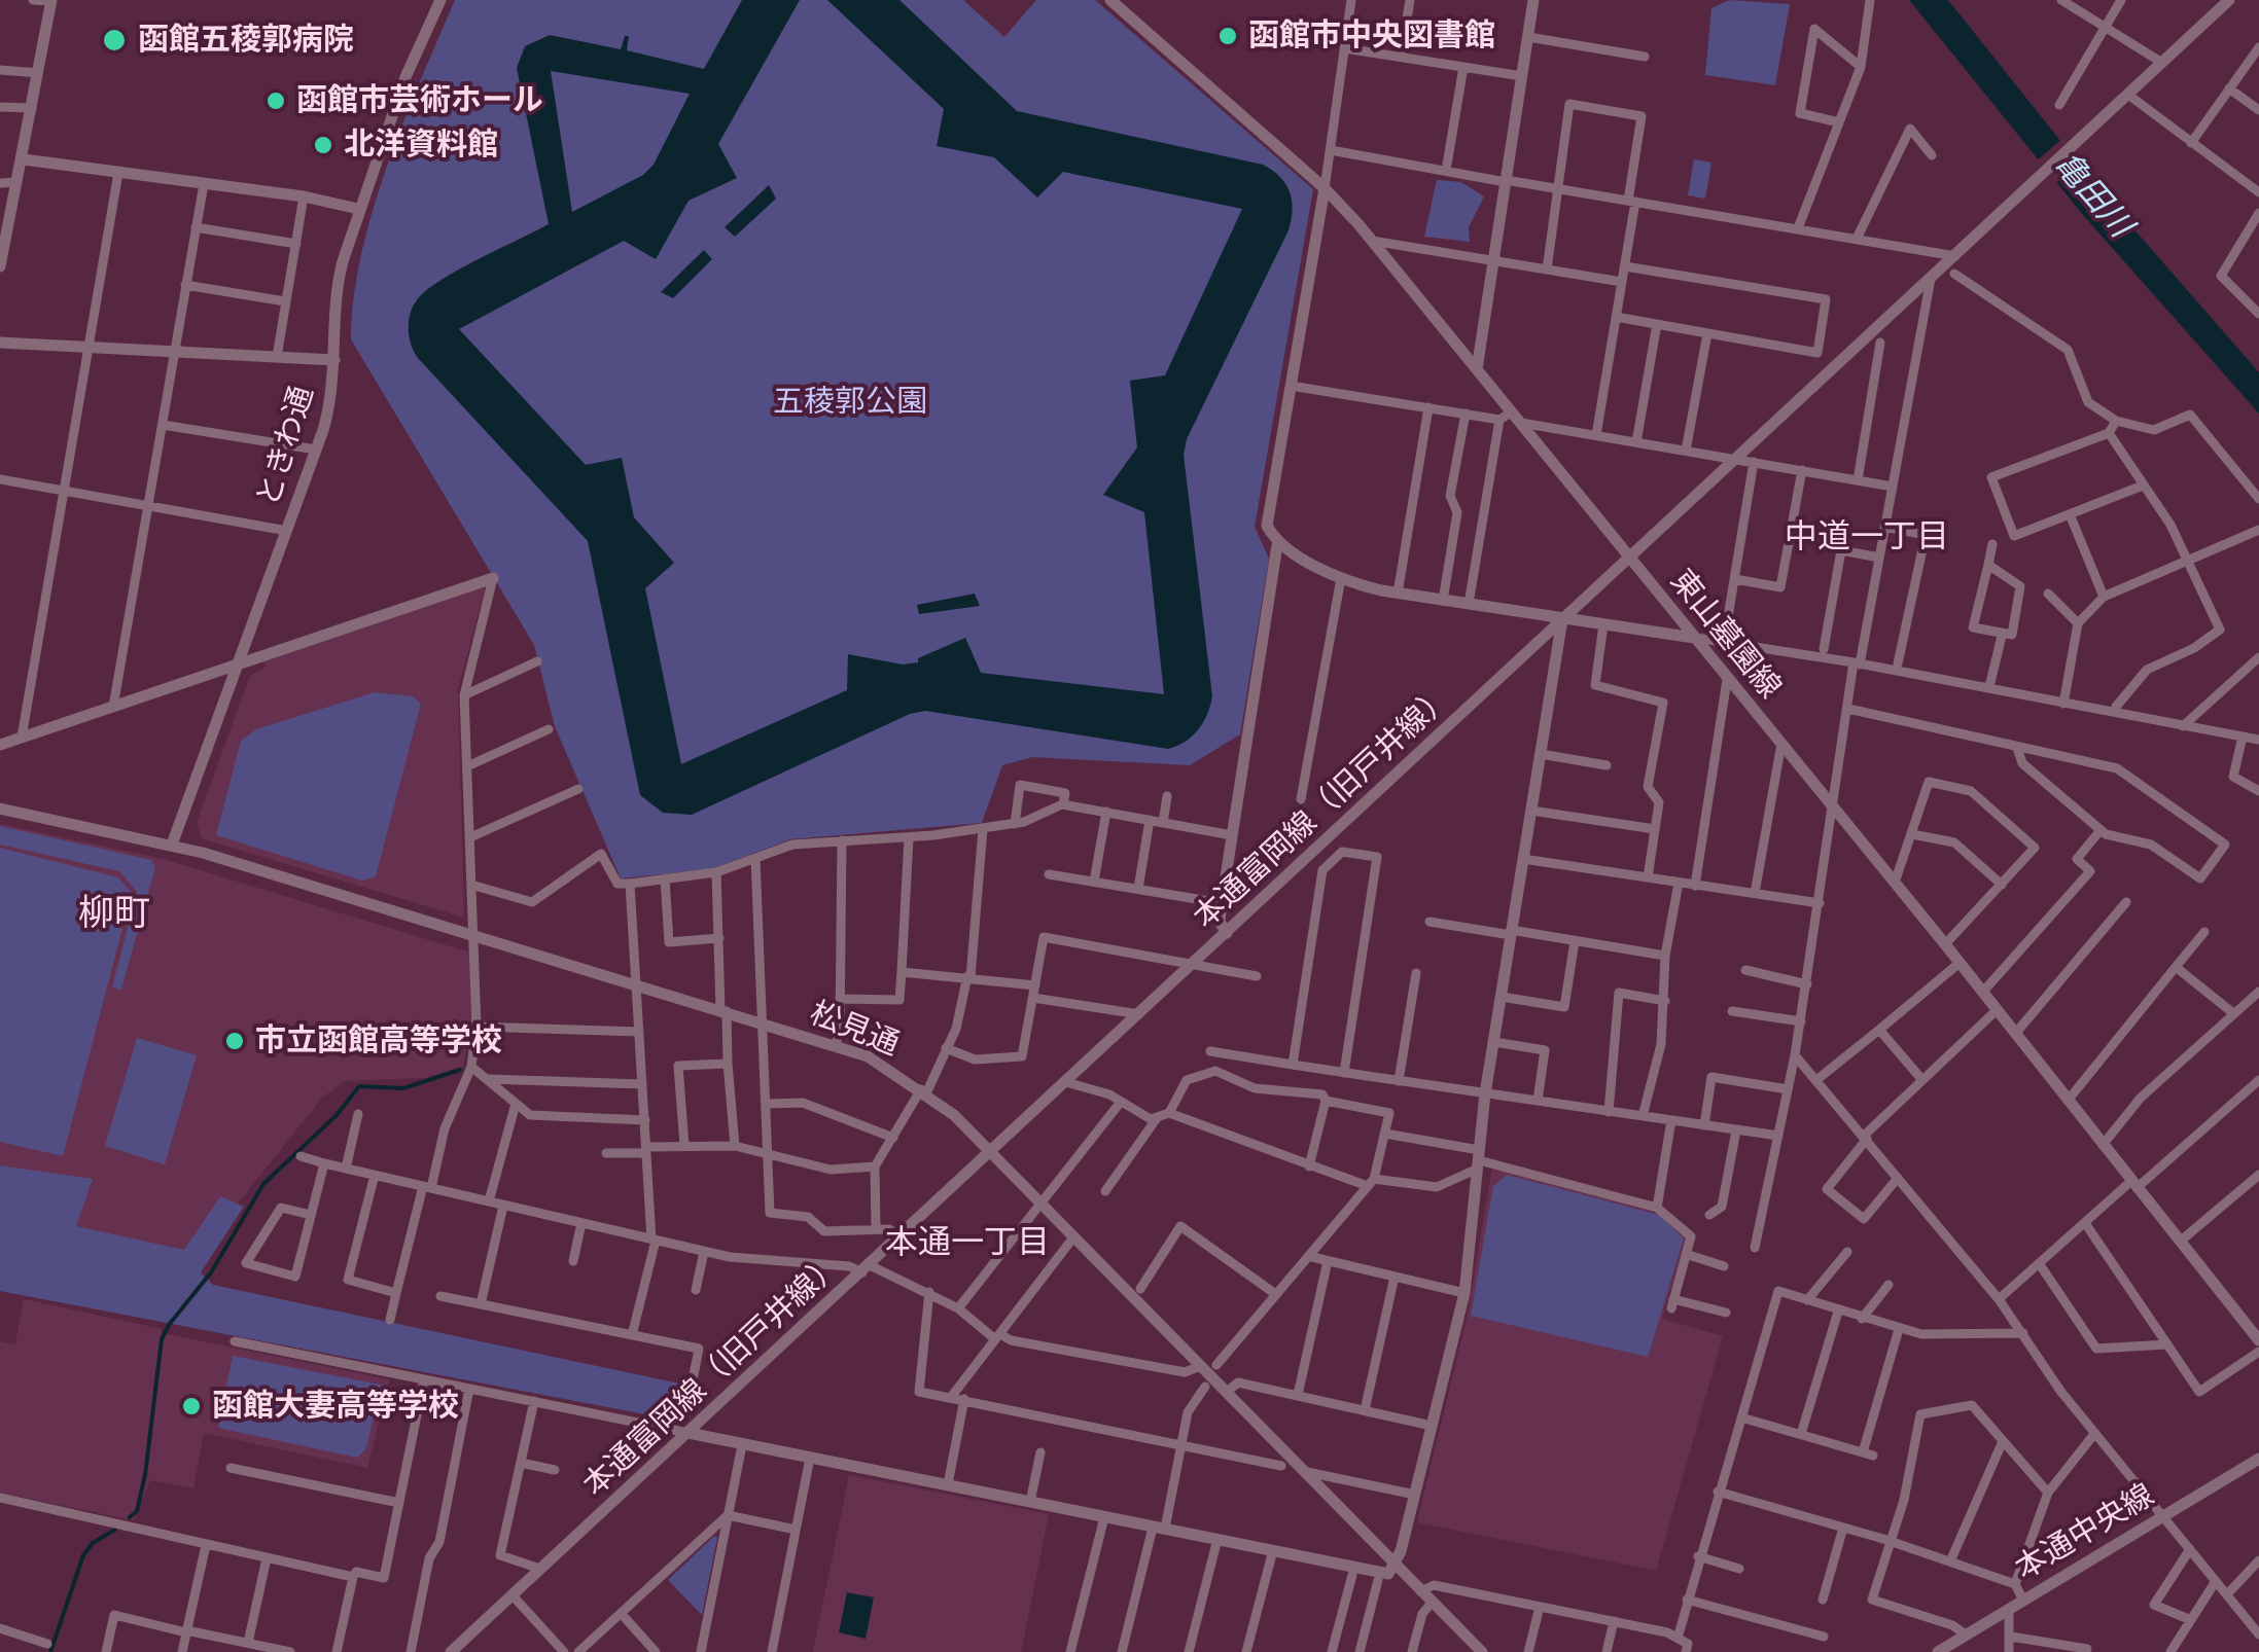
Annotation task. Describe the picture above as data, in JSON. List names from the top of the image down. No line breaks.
{"streets":{"street":["ときわ通","東山墓園線","本通富岡線（旧戸井線）","松見通","本通中央線"]},"crossings":[["ときわ通","松見通"],["東山墓園線","本通富岡線（旧戸井線）"],["本通富岡線（旧戸井線）","松見通"]],"districts":["中道一丁目","柳町","本通一丁目"],"water":["亀田川"],"parks":["五稜郭公園"],"places":["函館市中央図書館","函館五稜郭病院","函館市芸術ホール","北洋資料館","市立函館高等学校","函館大妻高等学校"]}
